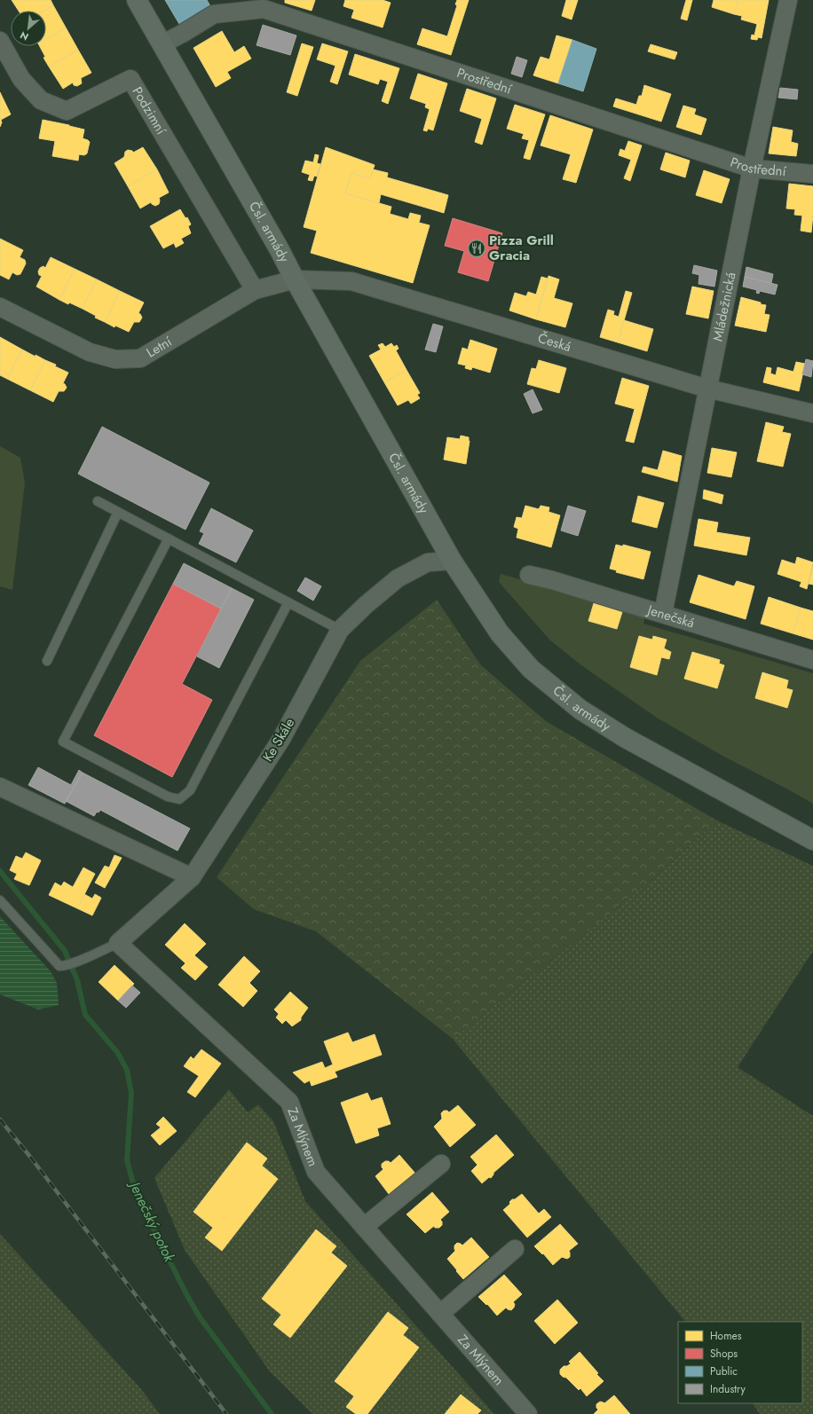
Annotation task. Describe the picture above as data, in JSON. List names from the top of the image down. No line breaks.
{"streets":{"main road":["Čsl. armády"],"street":["Prostřední","Podzimní","Mládežnická","Česká","Letní","Jenečská","Ke Skále","Za Mlýnem"]},"crossings":[["Prostřední","Čsl. armády"],["Prostřední","Mládežnická"],["Podzimní","Letní"],["Čsl. armády","Česká"],["Čsl. armády","Letní"],["Čsl. armády","Ke Skále"],["Mládežnická","Česká"],["Mládežnická","Jenečská"],["Česká","Letní"],["Ke Skále","Za Mlýnem"]],"water":["Jenečský potok"],"places":{"restaurant":["Pizza Grill Gracia"]},"legend":["Homes","Shops","Public","Industry"],"north":"bottom left"}
